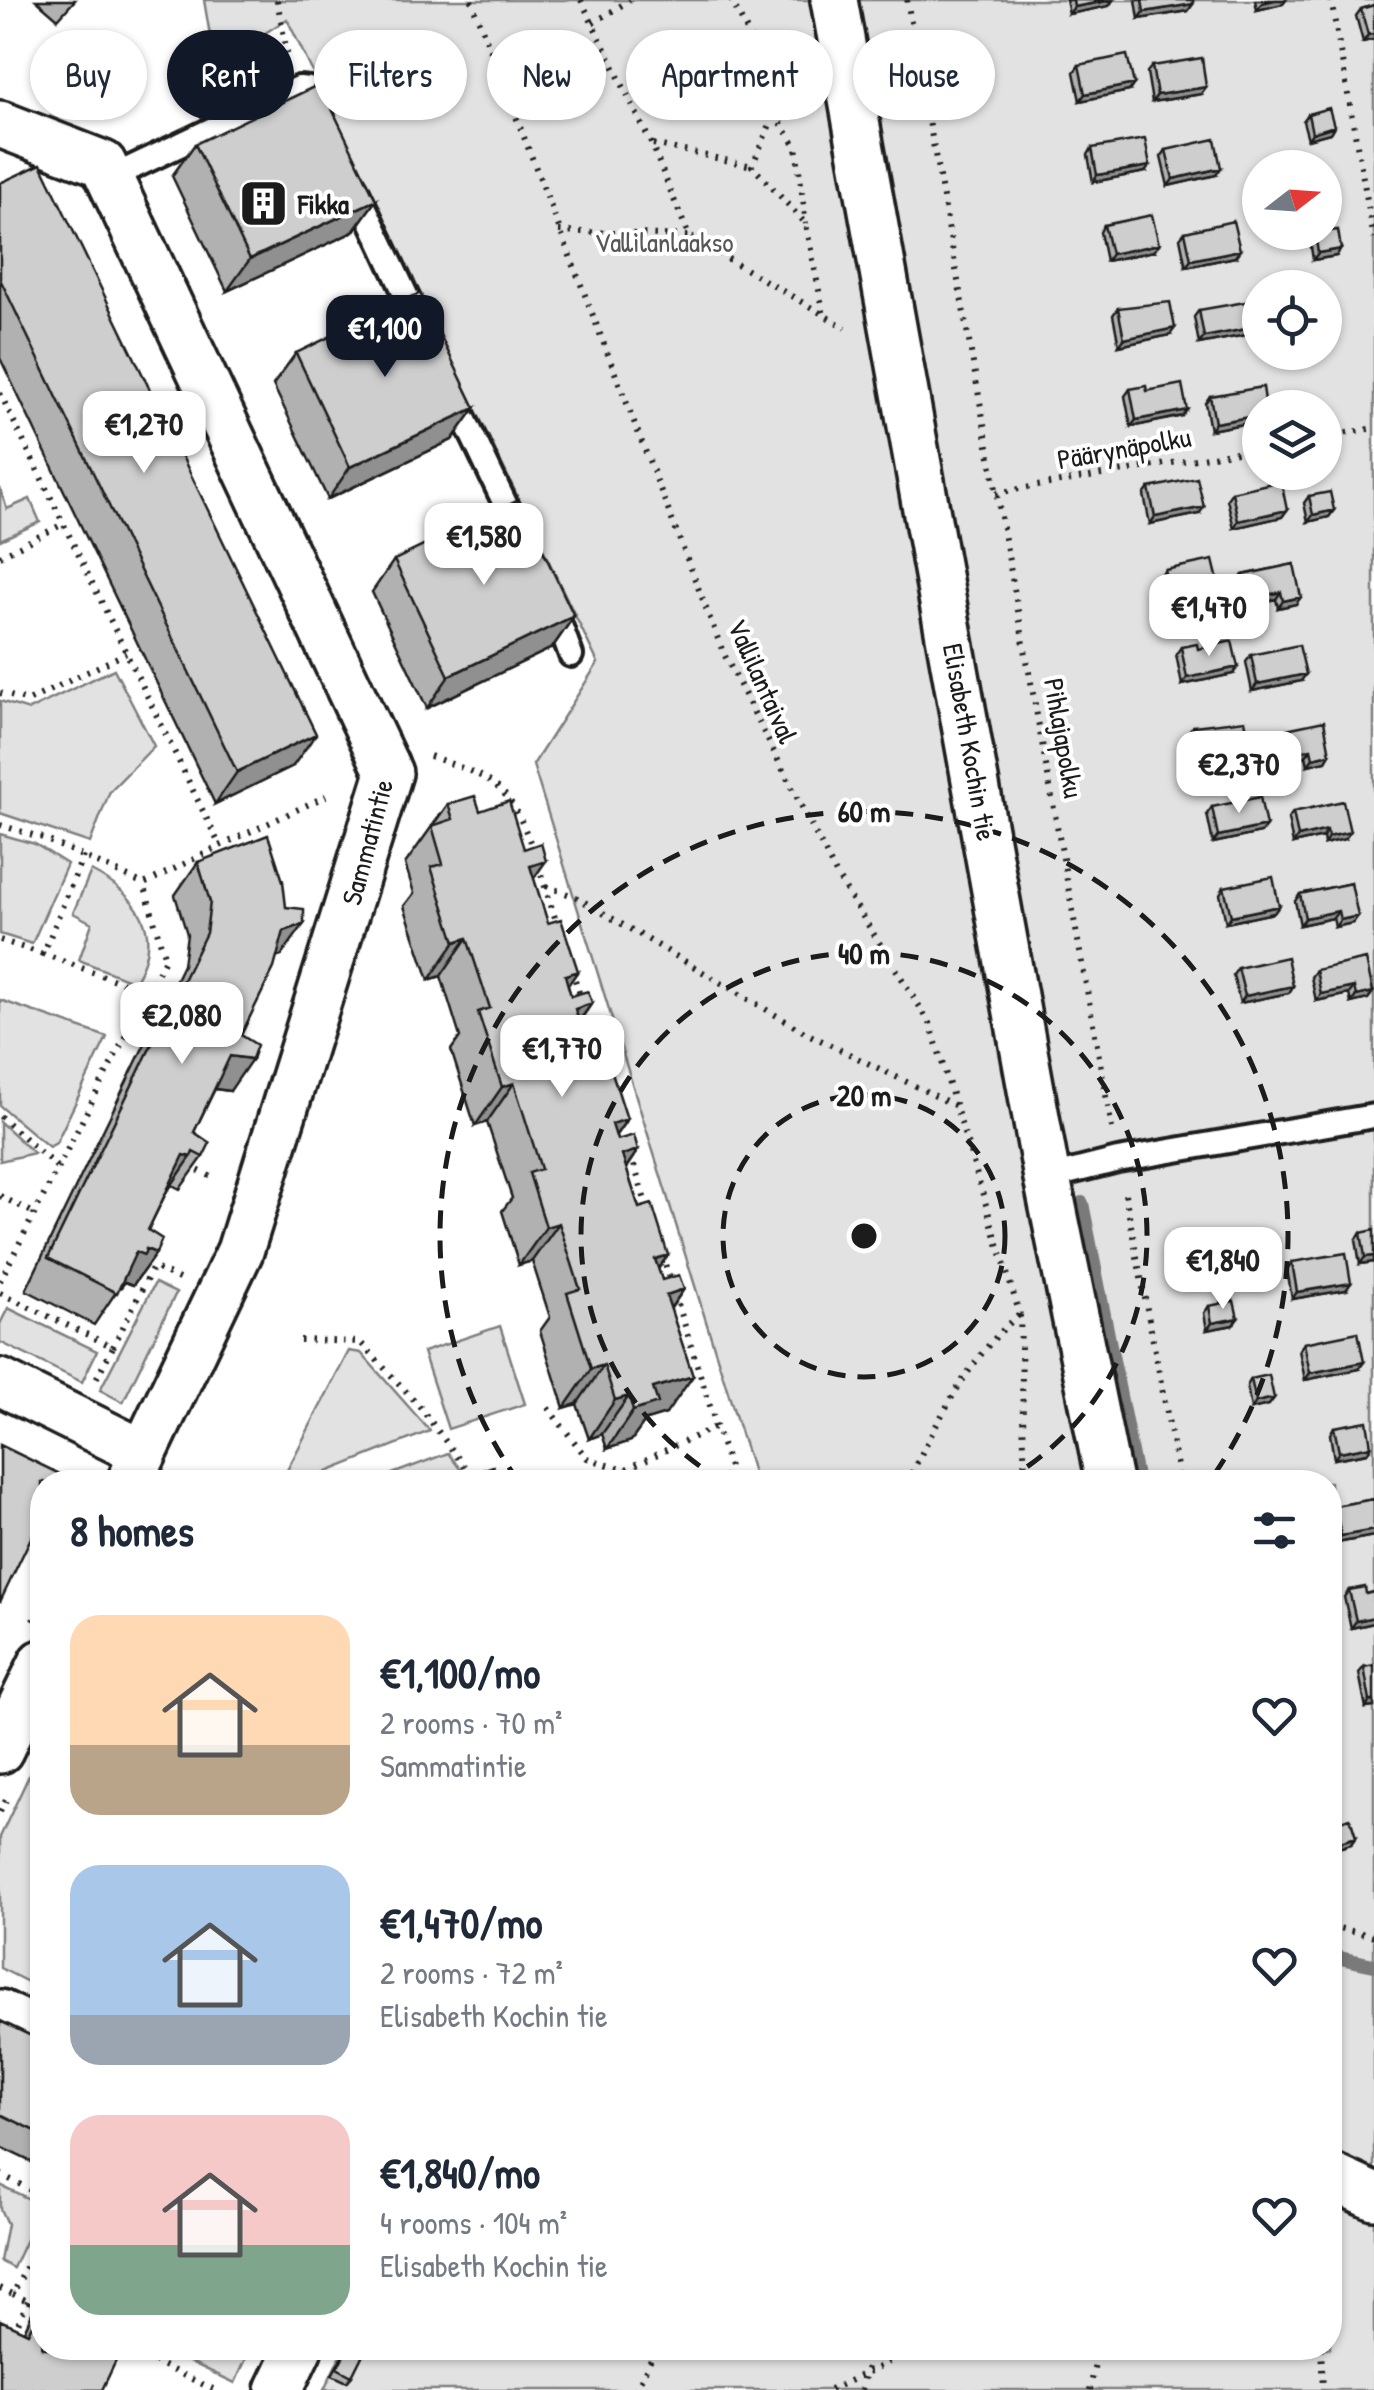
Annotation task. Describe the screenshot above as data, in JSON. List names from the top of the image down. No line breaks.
{"streets":{"street":["Elisabeth Kochin tie","Sammatintie"],"path":["Päärynäpolku","Vallilantaival","Pihlajapolku"]},"crossings":[["Päärynäpolku","Pihlajapolku"]],"parks":["Vallilanlaakso"],"places":{"building":["Fikka"]},"north":"right","page":{"chip":["Buy","Rent","Filters","New","Apartment","House"],"price":["€1,100","€1,270","€1,580","€1,470","€2,370","€2,080","€1,770","€1,840"],"heading":"8 homes","list":[{"name":"€1,100/mo","note":"2 rooms · 70 m² · Sammatintie"},{"name":"€1,470/mo","note":"2 rooms · 72 m² · Elisabeth Kochin tie"},{"name":"€1,840/mo","note":"4 rooms · 104 m² · Elisabeth Kochin tie"}]},"rings":["60 m","40 m","20 m"]}
